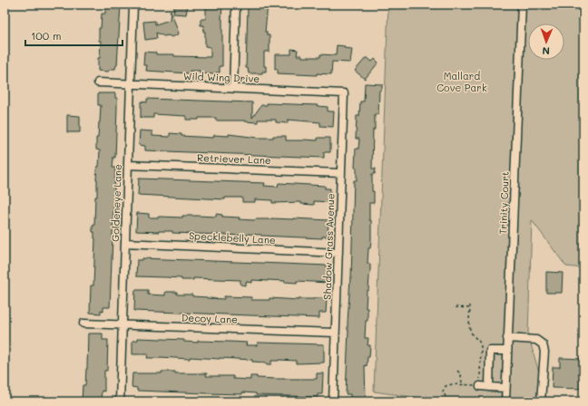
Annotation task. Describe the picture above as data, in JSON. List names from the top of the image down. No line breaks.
{"streets":{"street":["Wild Wing Drive","Retriever Lane","Goldeneye Lane","Trinity Court","Specklebelly Lane","Shadow Grass Avenue","Decoy Lane"]},"crossings":[["Wild Wing Drive","Goldeneye Lane"],["Wild Wing Drive","Shadow Grass Avenue"],["Retriever Lane","Goldeneye Lane"],["Retriever Lane","Shadow Grass Avenue"],["Goldeneye Lane","Specklebelly Lane"],["Goldeneye Lane","Decoy Lane"],["Specklebelly Lane","Shadow Grass Avenue"],["Shadow Grass Avenue","Decoy Lane"]],"parks":["Mallard Cove Park"],"scale_bar":"100 m","north":"bottom"}
